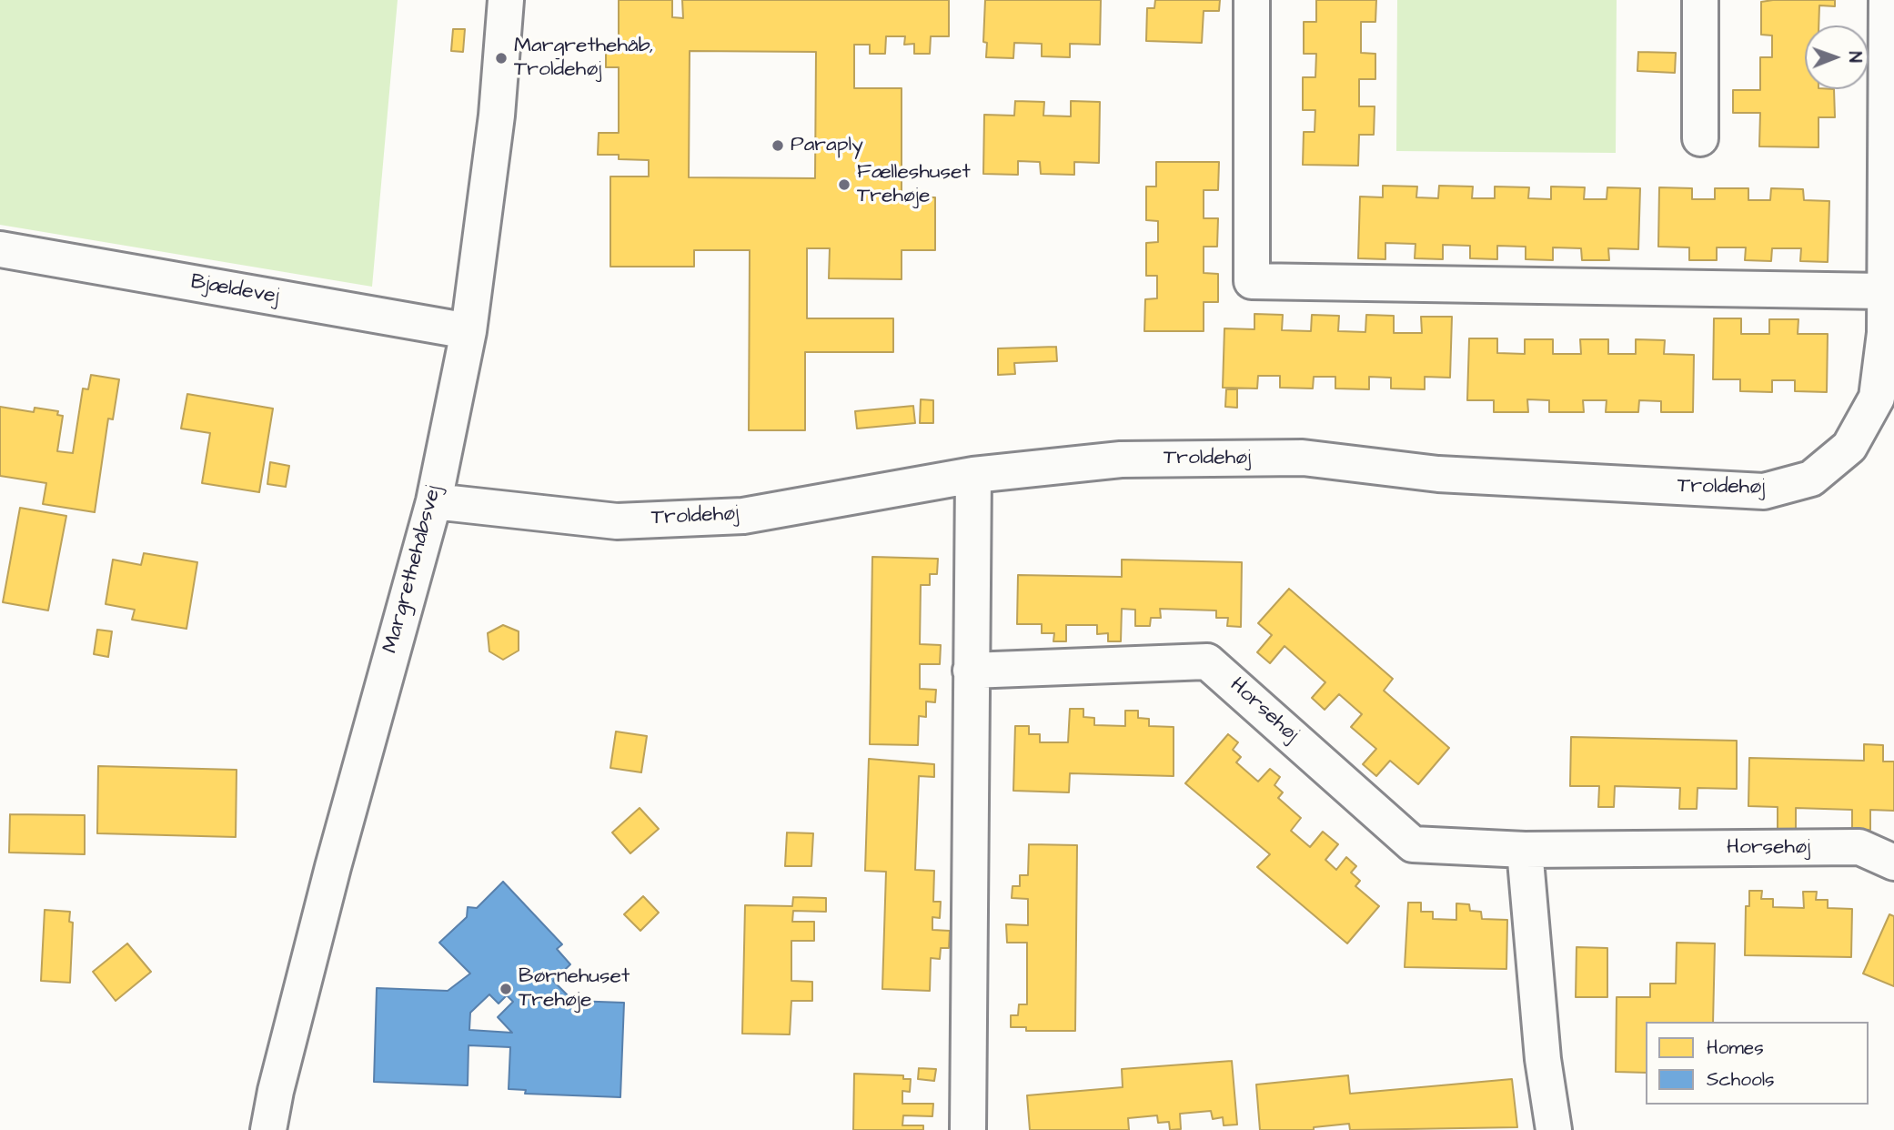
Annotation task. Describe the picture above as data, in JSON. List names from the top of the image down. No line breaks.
{"streets":{"street":["Bjældevej","Troldehøj","Margrethehåbsvej","Horsehøj"]},"crossings":[["Bjældevej","Margrethehåbsvej"],["Troldehøj","Margrethehåbsvej"]],"places":["Margrethehåb, Troldehøj","Paraply","Fælleshuset Trehøje","Børnehuset Trehøje"],"legend":["Homes","Schools"],"north":"right"}
